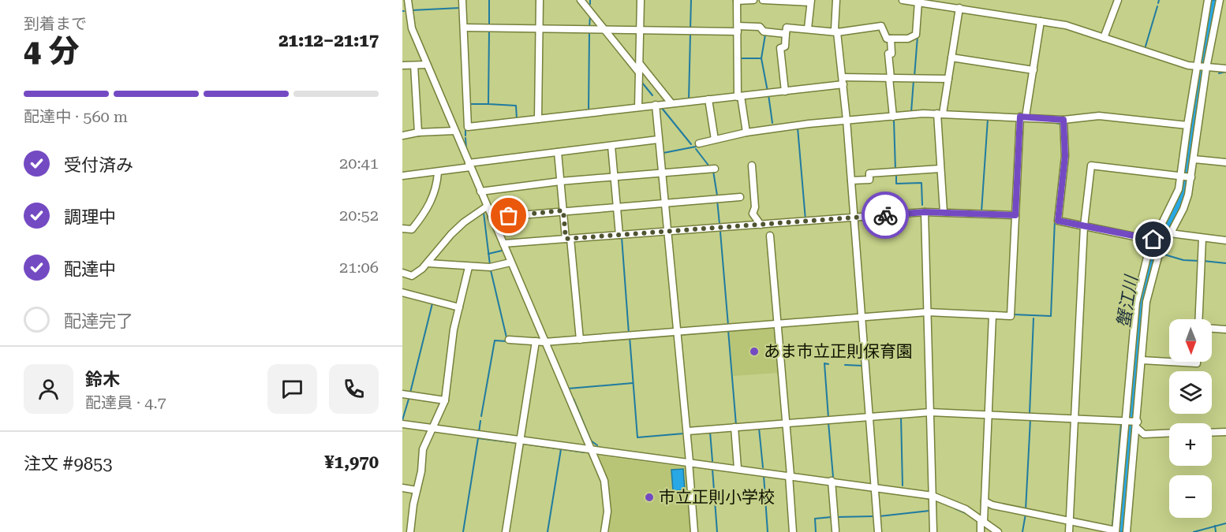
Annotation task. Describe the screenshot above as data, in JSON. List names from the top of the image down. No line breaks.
{"water":["蟹江川"],"places":["あま市立正則保育園","市立正則小学校"],"north":"bottom","page":{"heading":["4 分","到着まで","21:12–21:17"],"panel":["鈴木","配達員 · 4.7","注文 #9853","¥1,970"],"bar":"配達中 · 560 m","list":[["受付済み","20:41"],["調理中","20:52"],["配達中","21:06"],"配達完了"],"map_buttons":["+","−"]}}
